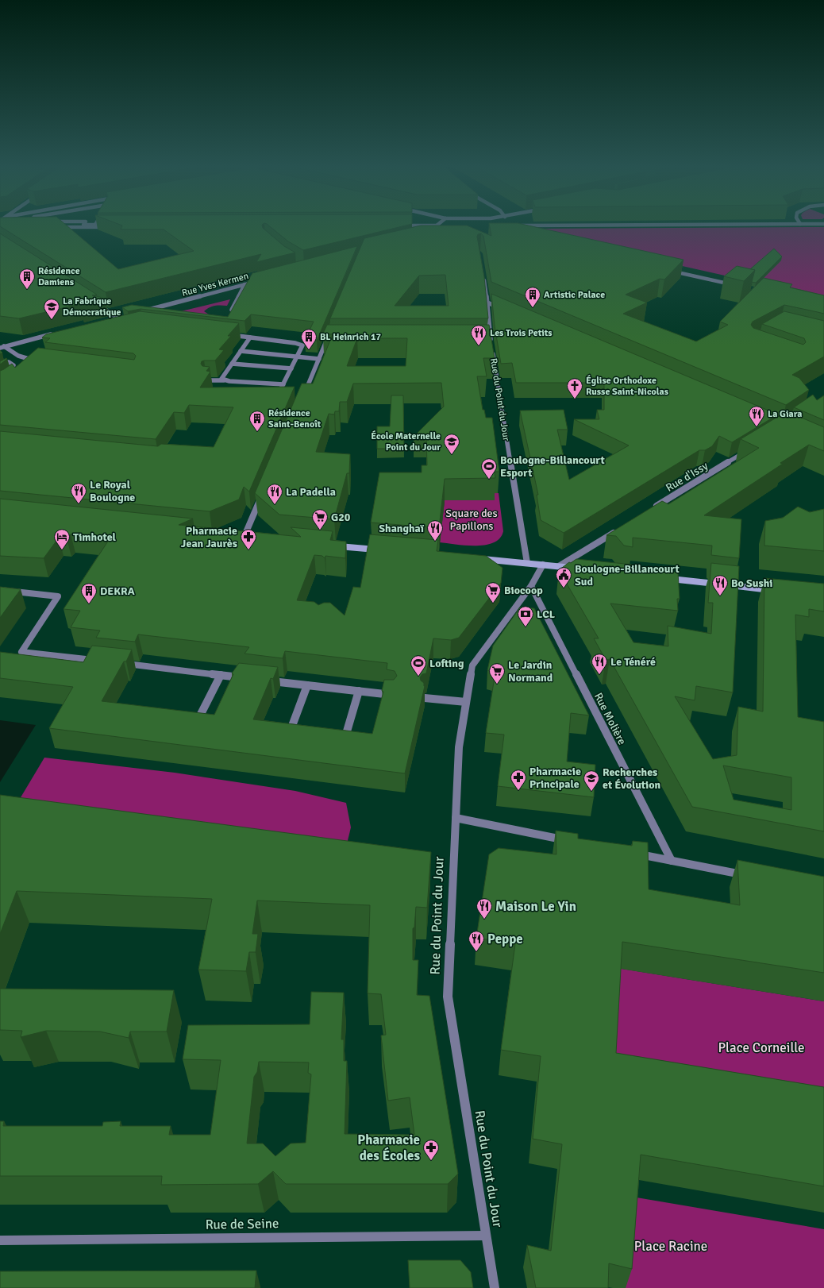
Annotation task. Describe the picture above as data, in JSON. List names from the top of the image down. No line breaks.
{"streets":{"street":["Rue Yves Kermen","Rue du Point du Jour","Rue d'Issy","Rue Molière","Rue de Seine"]},"crossings":[["Rue du Point du Jour","Rue Molière"],["Rue du Point du Jour","Rue de Seine"]],"parks":["Square des Papillons","Place Corneille","Place Racine"],"places":{"building":["Résidence Damiens","Artistic Palace","BL Heinrich 17","Résidence Saint-Benoît","DEKRA"],"school or university":["La Fabrique Démocratique","École Maternelle Point du Jour","Recherches et Évolution"],"restaurant":["Les Trois Petits","La Giara","Le Royal Boulogne","La Padella","Shanghaï","Bo Sushi","Le Ténéré","Maison Le Yin","Peppe"],"church":["Église Orthodoxe Russe Saint-Nicolas"],"sports":["Boulogne-Billancourt Esport","Lofting"],"supermarket":["G20","Biocoop","Le Jardin Normand"],"hotel":["Timhotel"],"pharmacy":["Pharmacie Jean Jaurès","Pharmacie Principale","Pharmacie des Écoles"],"public building":["Boulogne-Billancourt Sud"],"bank":["LCL"]}}
